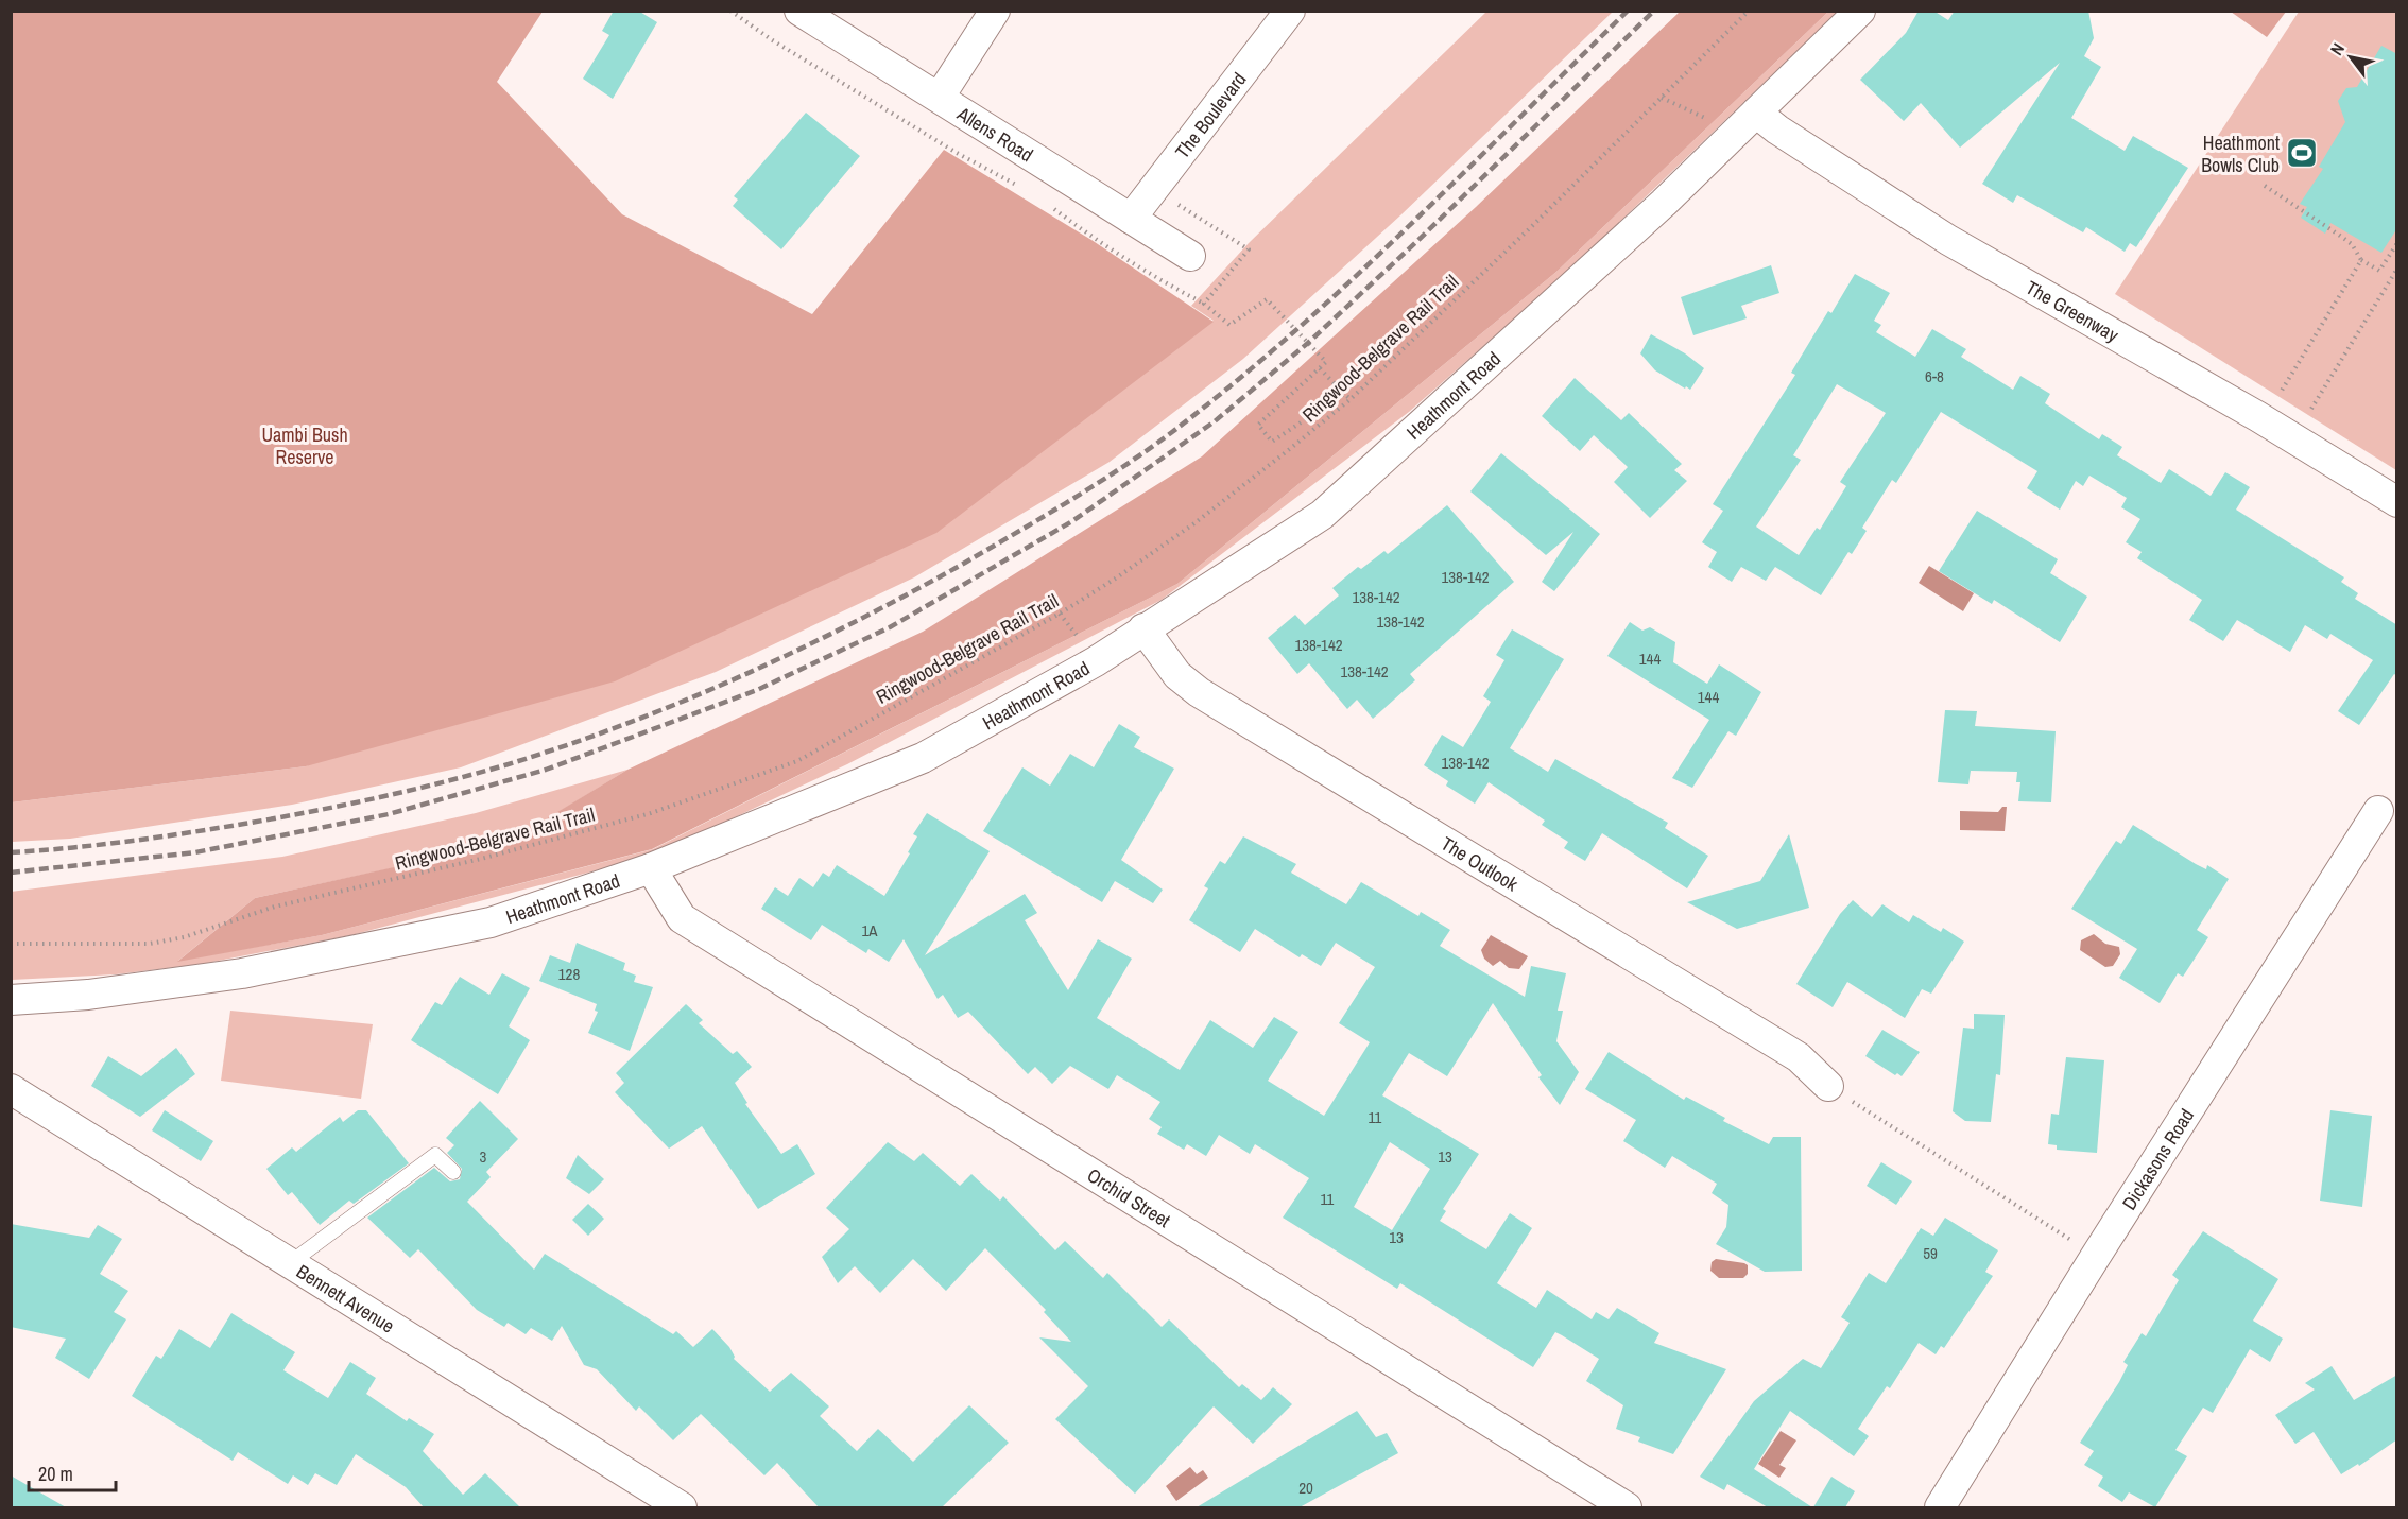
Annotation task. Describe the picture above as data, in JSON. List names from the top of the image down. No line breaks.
{"streets":{"street":["The Boulevard","Allens Road","The Greenway","Heathmont Road","The Outlook","Dickasons Road","Orchid Street","Bennett Avenue"],"path":["Ringwood-Belgrave Rail Trail"]},"crossings":[["The Boulevard","Allens Road"],["The Greenway","Heathmont Road"],["Heathmont Road","The Outlook"],["Heathmont Road","Orchid Street"]],"parks":["Uambi Bush Reserve"],"places":{"sports":["Heathmont Bowls Club"]},"house_numbers":["6-8","138-142","138-142","138-142","138-142","144","138-142","144","138-142","1A","128","11","3","13","11","13","59","20"],"scale_bar":"20 m","north":"top left"}
